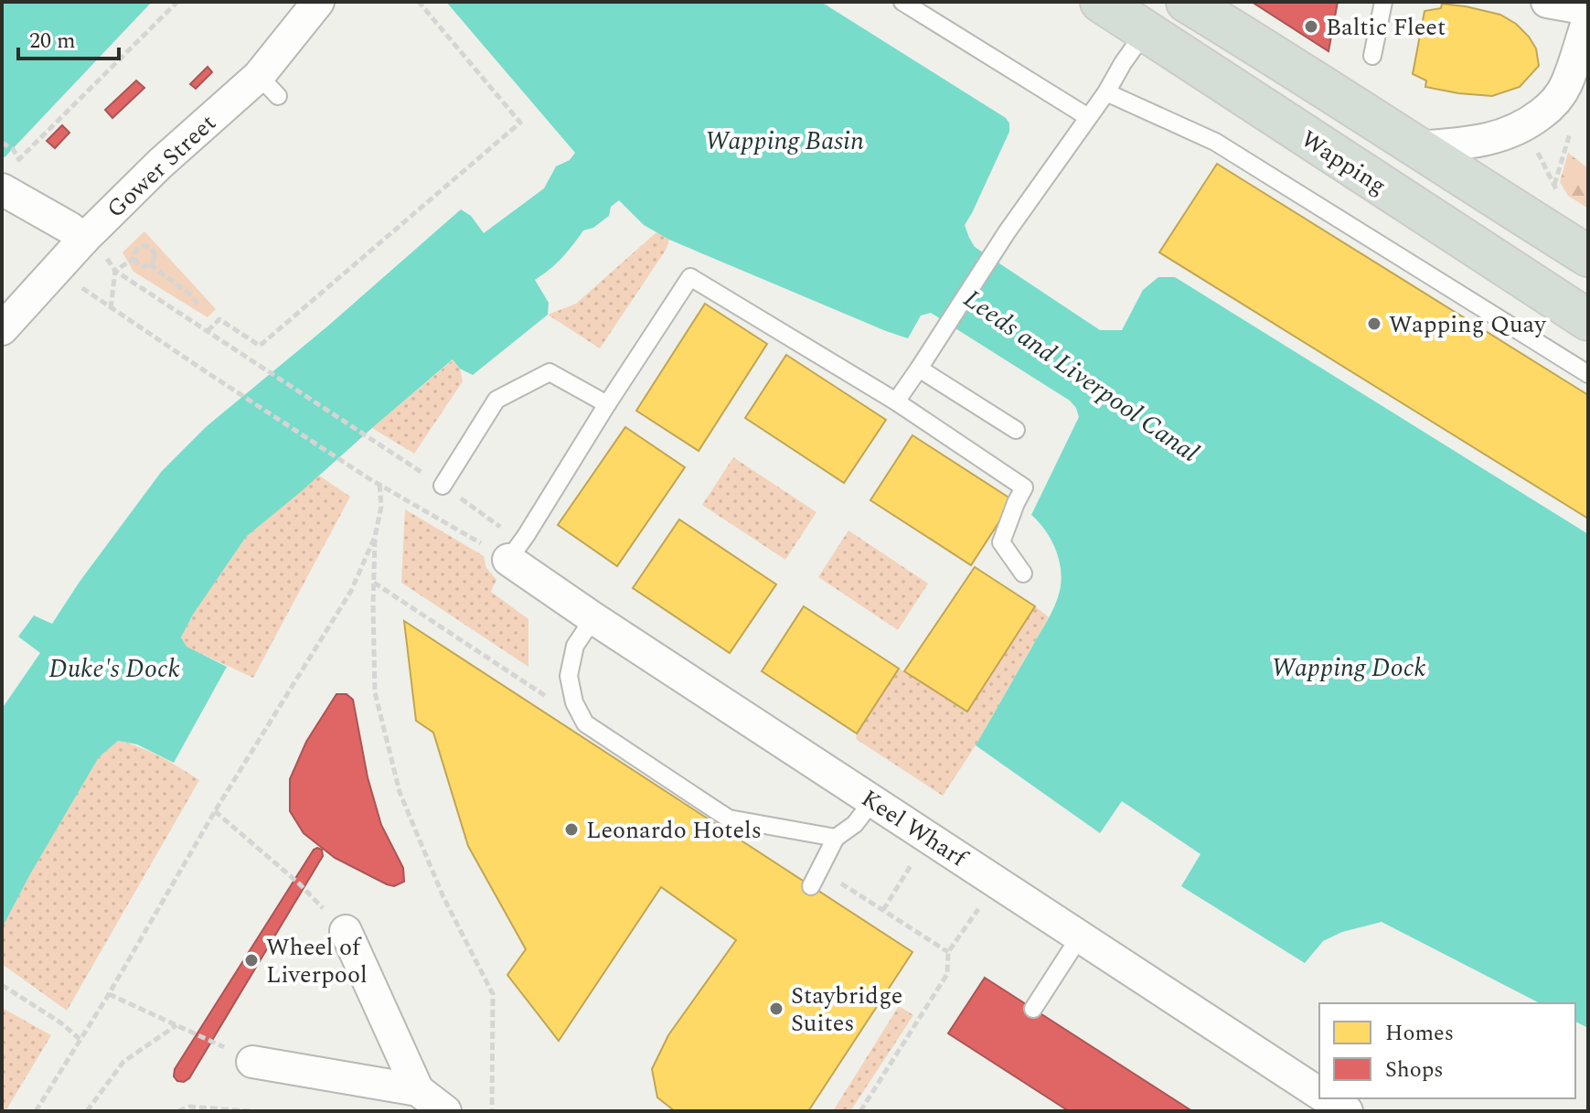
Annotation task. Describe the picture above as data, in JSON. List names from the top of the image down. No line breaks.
{"streets":{"highway":["Wapping"],"street":["Gower Street","Keel Wharf"]},"water":["Wapping Basin","Leeds and Liverpool Canal","Wapping Dock","Duke's Dock"],"places":["Baltic Fleet","Wapping Quay","Leonardo Hotels","Wheel of Liverpool","Staybridge Suites"],"legend":["Homes","Shops"],"scale_bar":"20 m"}
